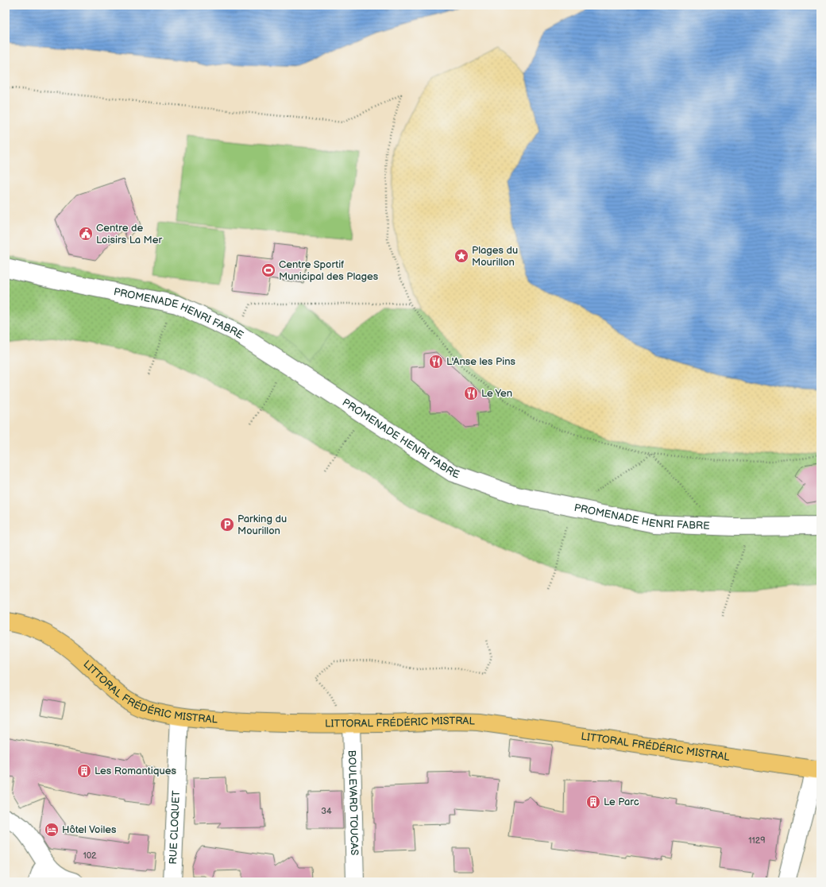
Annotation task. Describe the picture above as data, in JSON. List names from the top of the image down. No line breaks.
{"streets":{"main road":["LITTORAL FRÉDÉRIC MISTRAL"],"street":["PROMENADE HENRI FABRE","BOULEVARD TOUCAS","RUE CLOQUET"]},"crossings":[["LITTORAL FRÉDÉRIC MISTRAL","BOULEVARD TOUCAS"],["LITTORAL FRÉDÉRIC MISTRAL","RUE CLOQUET"]],"places":{"public building":["Centre de Loisirs La Mer"],"place":["Plages du Mourillon"],"sports":["Centre Sportif Municipal des Plages"],"restaurant":["L'Anse les Pins","Le Yen"],"parking":["Parking du Mourillon"],"building":["Les Romantiques","Le Parc"],"hotel":["Hôtel Voiles"]},"house_numbers":["34","1129","102"]}
